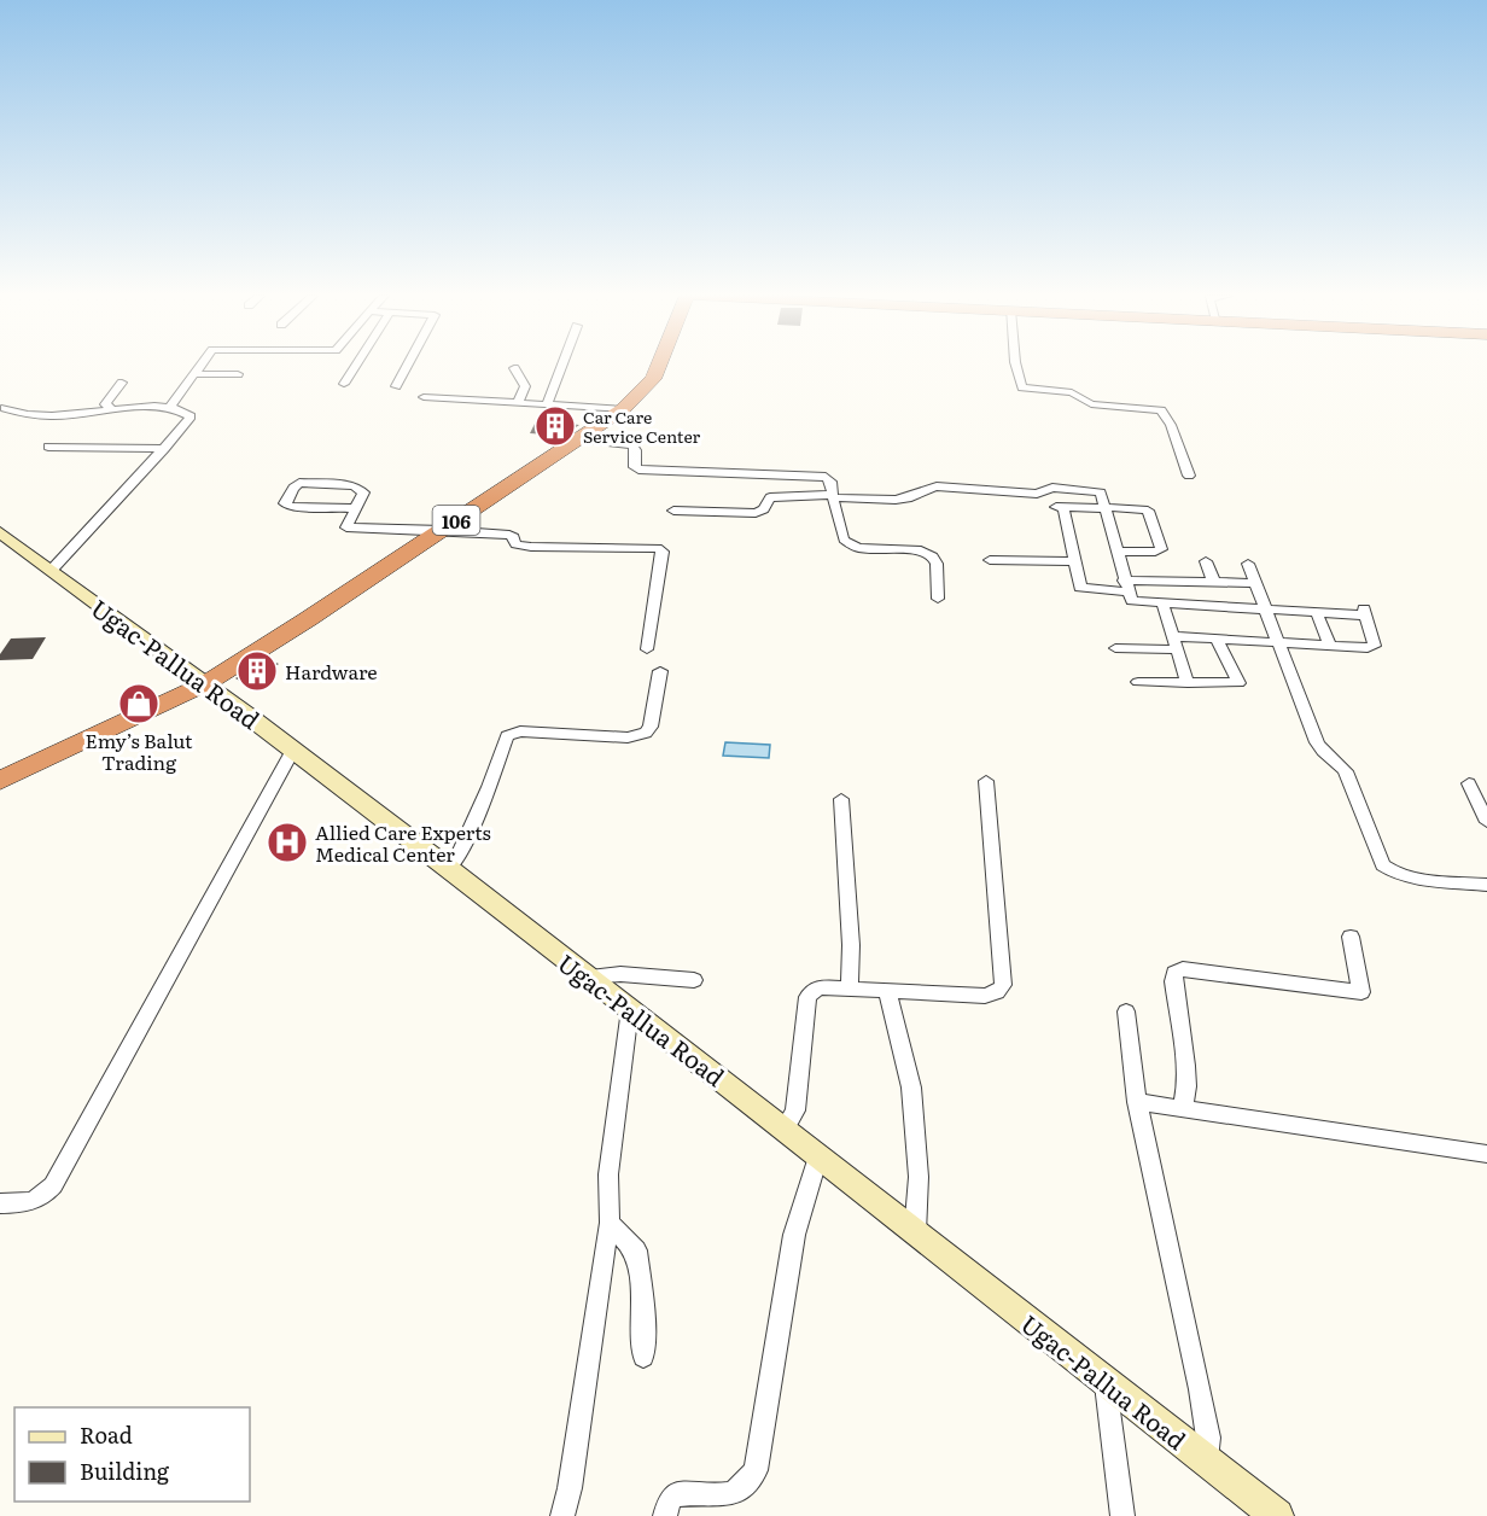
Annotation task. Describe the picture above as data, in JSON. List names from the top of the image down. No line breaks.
{"streets":{"highway":["106"],"street":["Ugac-Pallua Road"]},"crossings":[["106","Ugac-Pallua Road"]],"places":{"building":["Car Care Service Center","Hardware"],"shop":["Emy’s Balut Trading"],"hospital":["Allied Care Experts Medical Center"]},"legend":["Road","Building"]}
